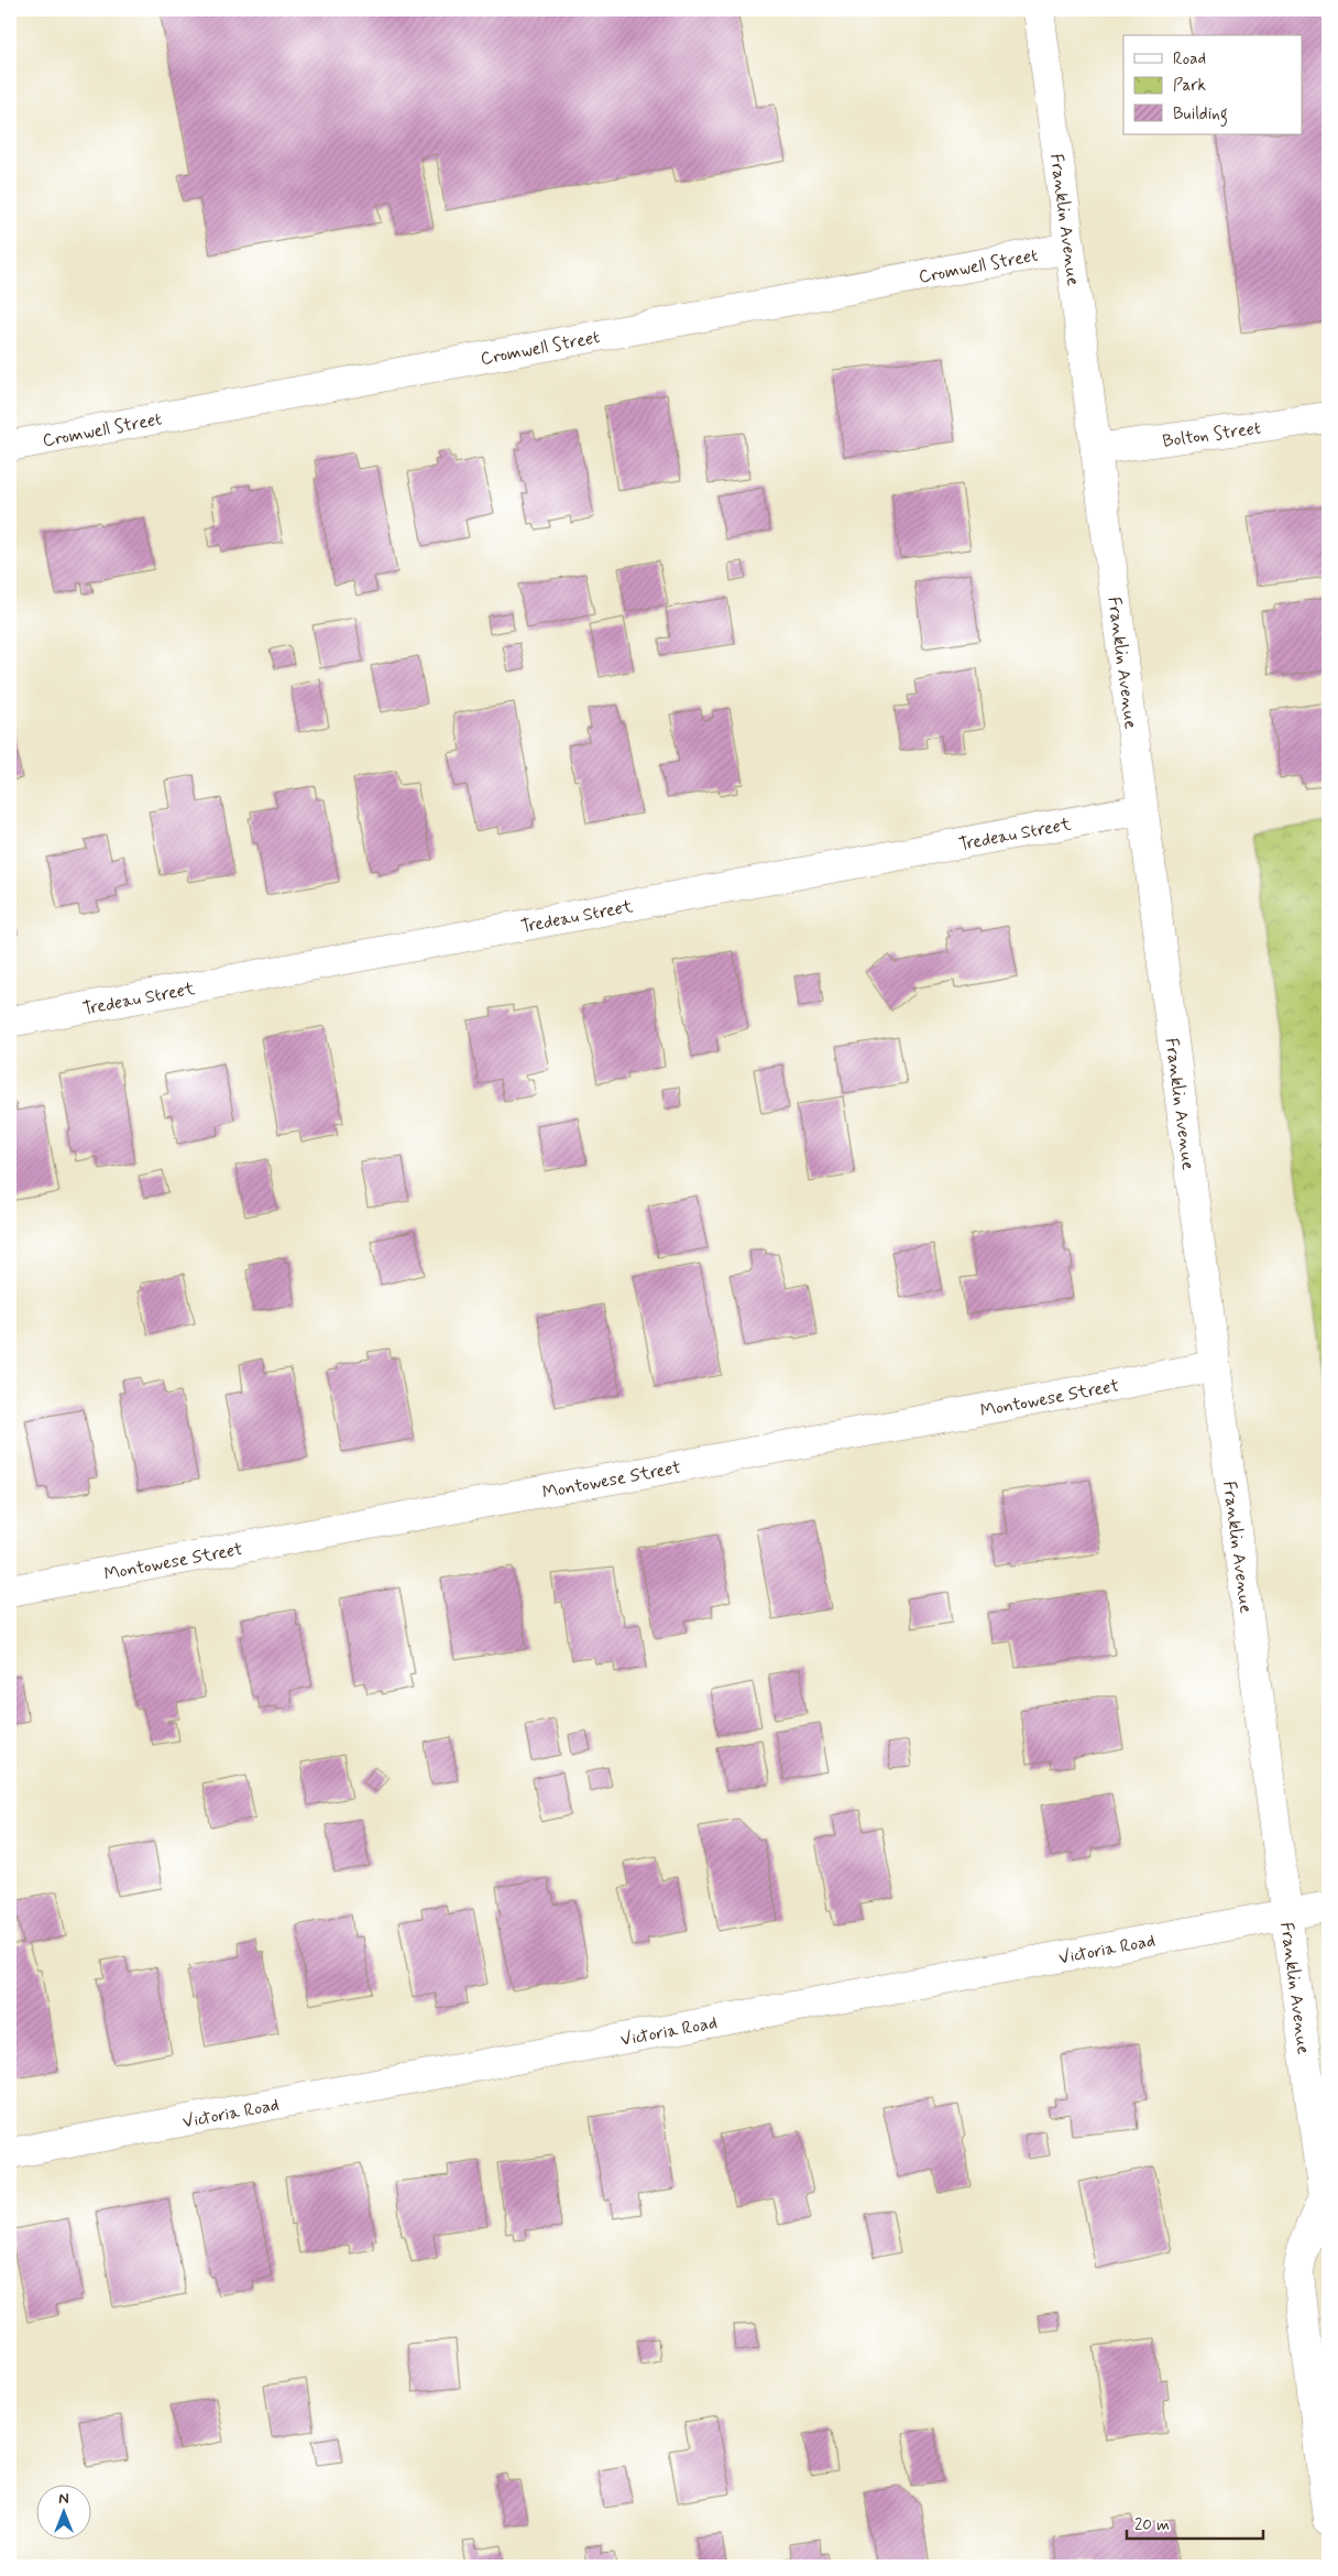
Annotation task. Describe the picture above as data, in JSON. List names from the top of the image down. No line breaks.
{"streets":{"street":["Franklin Avenue","Cromwell Street","Bolton Street","Tredeau Street","Montowese Street","Victoria Road"]},"crossings":[["Franklin Avenue","Cromwell Street"],["Franklin Avenue","Bolton Street"],["Franklin Avenue","Tredeau Street"],["Franklin Avenue","Montowese Street"],["Franklin Avenue","Victoria Road"]],"legend":["Road","Park","Building"],"scale_bar":"20 m","north":"top"}
